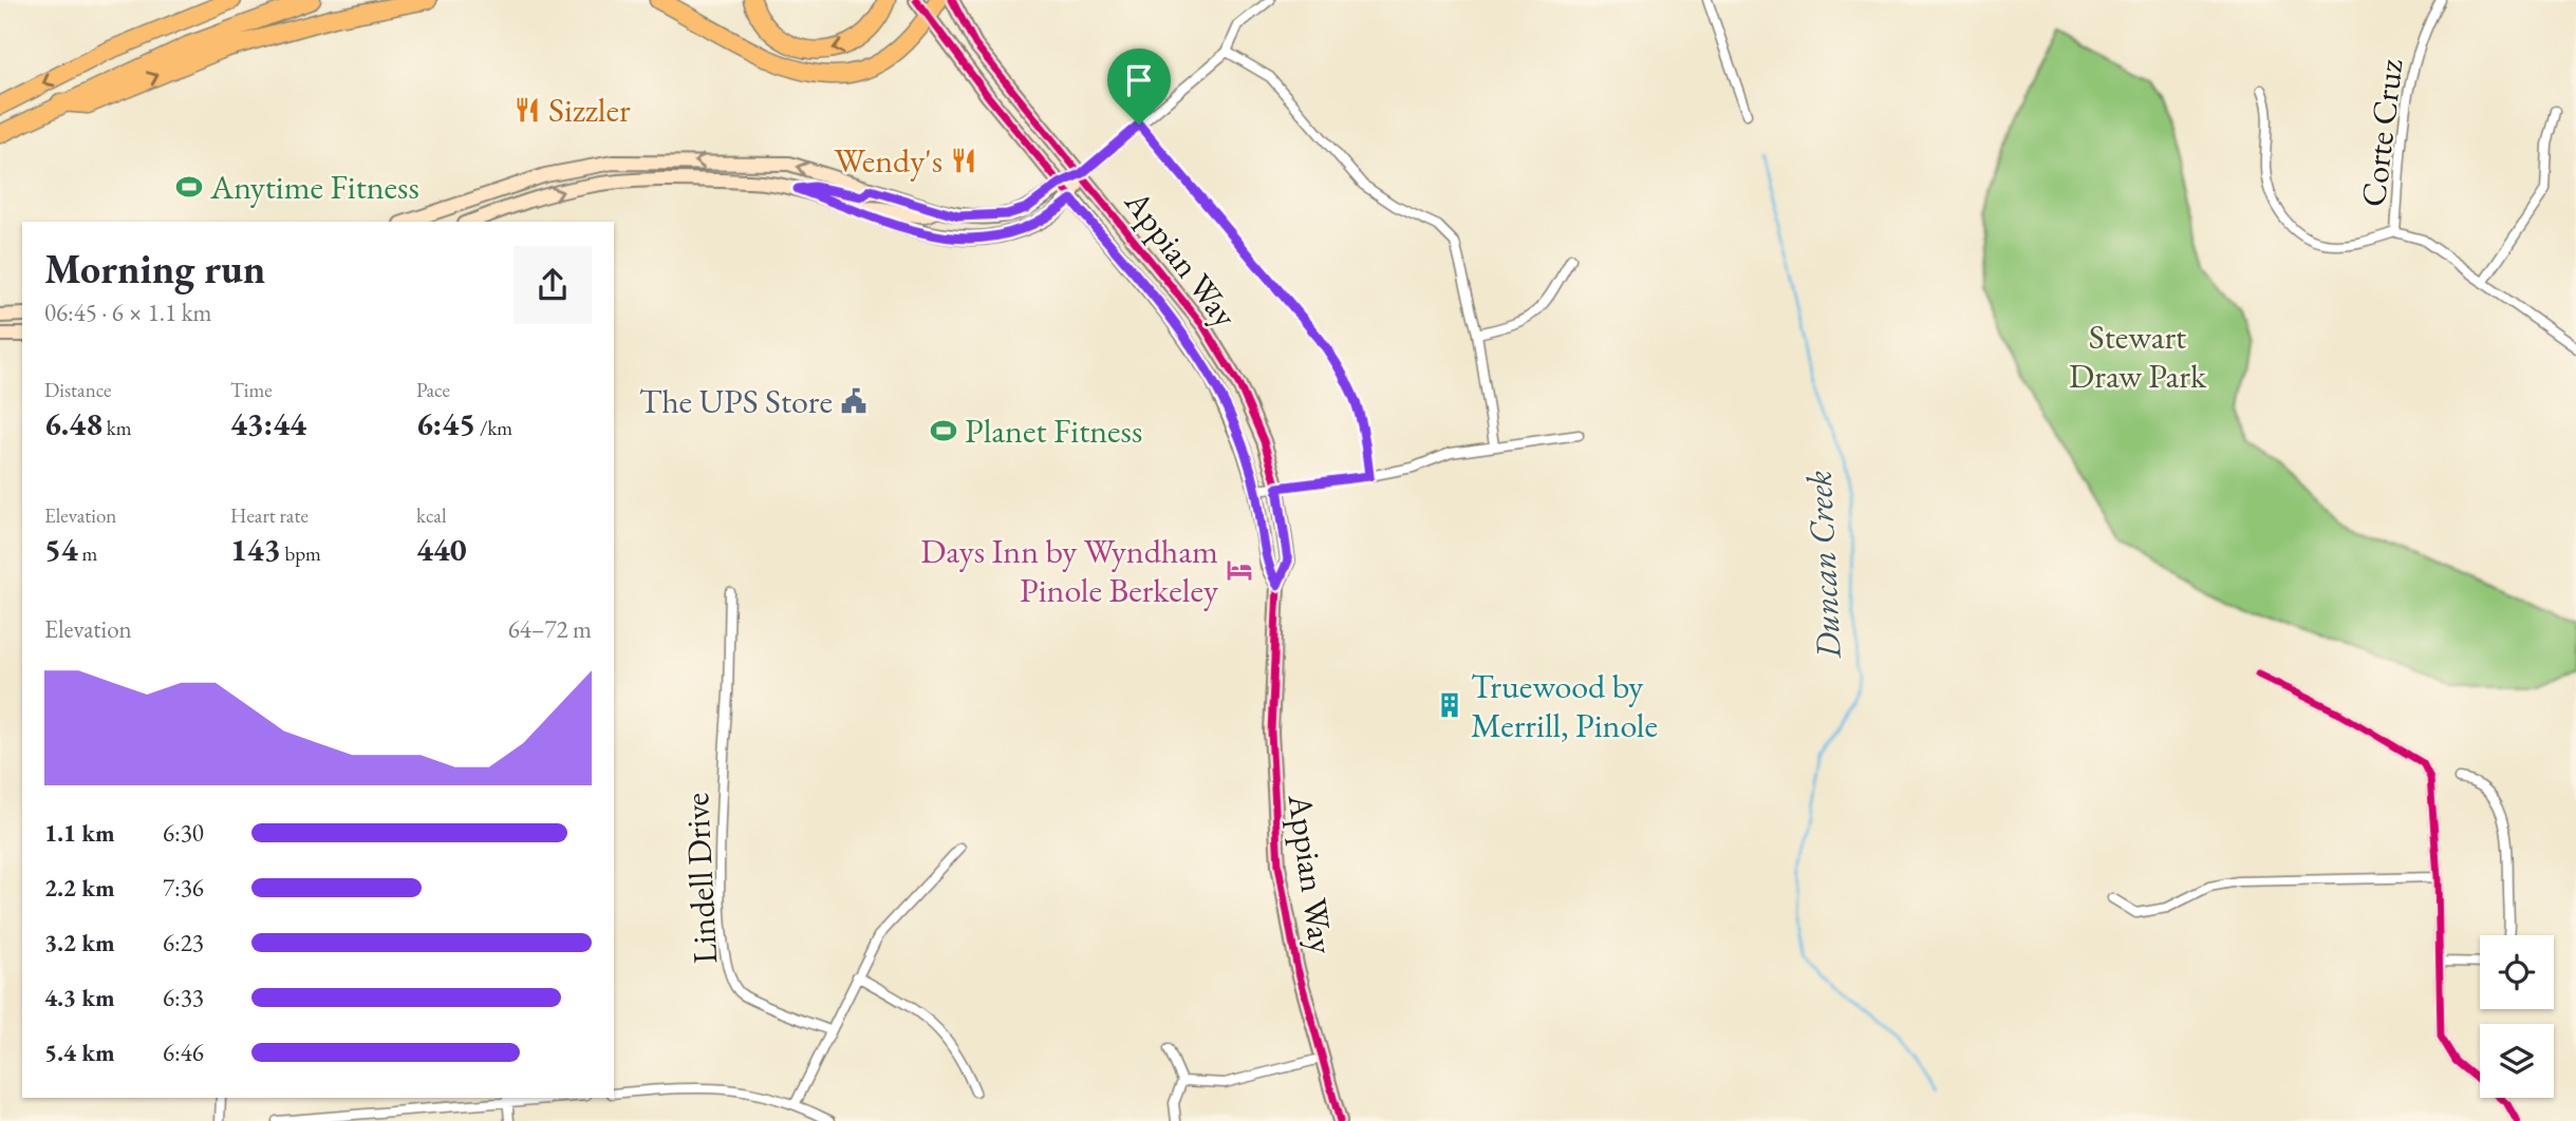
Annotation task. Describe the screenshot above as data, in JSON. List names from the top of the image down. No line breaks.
{"streets":{"main road":["Appian Way"],"street":["Corte Cruz","Lindell Drive"]},"water":["Duncan Creek"],"parks":["Stewart Draw Park"],"places":{"restaurant":["Sizzler","Wendy's"],"sports":["Anytime Fitness","Planet Fitness"],"public building":["The UPS Store"],"hotel":["Days Inn by Wyndham Pinole Berkeley"],"building":["Truewood by Merrill, Pinole"]},"page":{"heading":["Morning run","06:45 · 6 × 1.1 km"],"stats":[["Distance","6.48 km"],["Time","43:44"],["Pace","6:45 /km"],["Elevation","54 m"],["Heart rate","143 bpm"],["kcal","440"]],"chart":["Elevation","64–72 m"],"list":[{"name":"1.1 km","note":"6:30"},{"name":"2.2 km","note":"7:36"},{"name":"3.2 km","note":"6:23"},{"name":"4.3 km","note":"6:33"},{"name":"5.4 km","note":"6:46"}]}}
